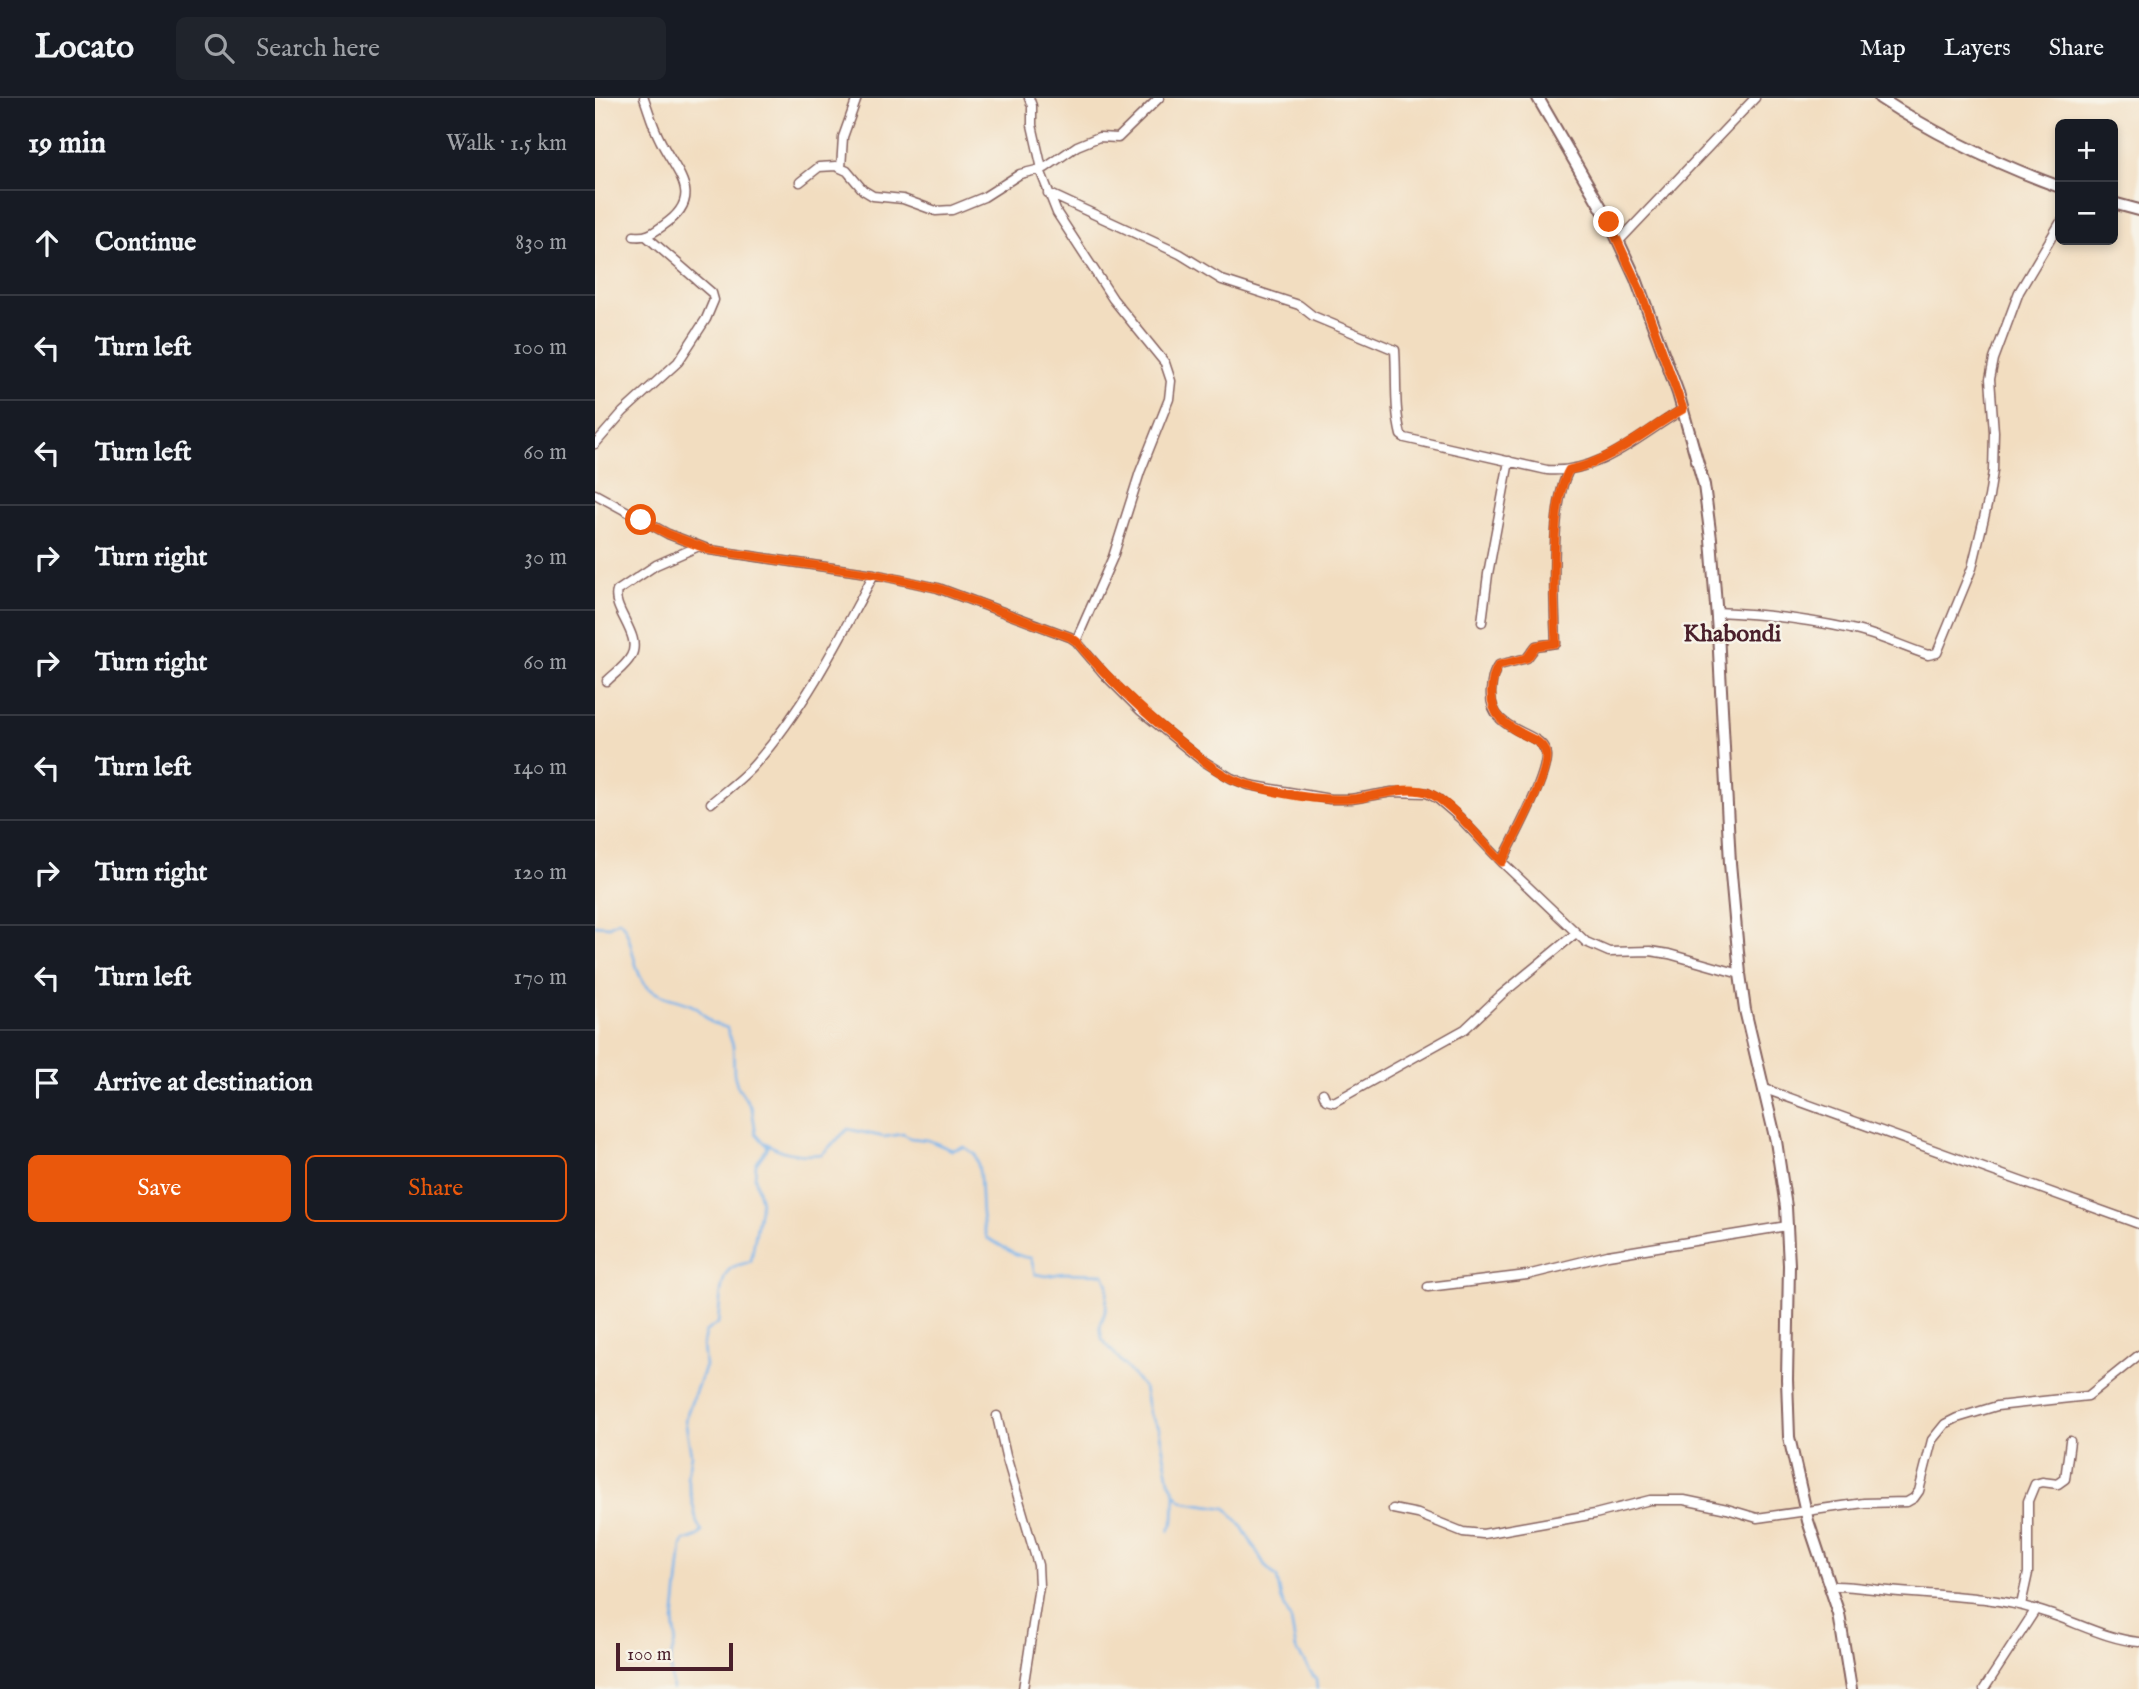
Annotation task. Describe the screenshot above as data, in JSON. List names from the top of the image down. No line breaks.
{"districts":["Khabondi"],"scale_bar":"100 m","page":{"header":"Locato","search":"Search here","nav":["Map","Layers","Share"],"heading":["19 min","Walk · 1.5 km"],"map_buttons":["+","−"],"list":[["Continue","830 m"],["Turn left","100 m"],["Turn left","60 m"],["Turn right","30 m"],["Turn right","60 m"],["Turn left","140 m"],["Turn right","120 m"],["Turn left","170 m"],"Arrive at destination"],"buttons":["Save","Share"],"scale":"100 m"}}
